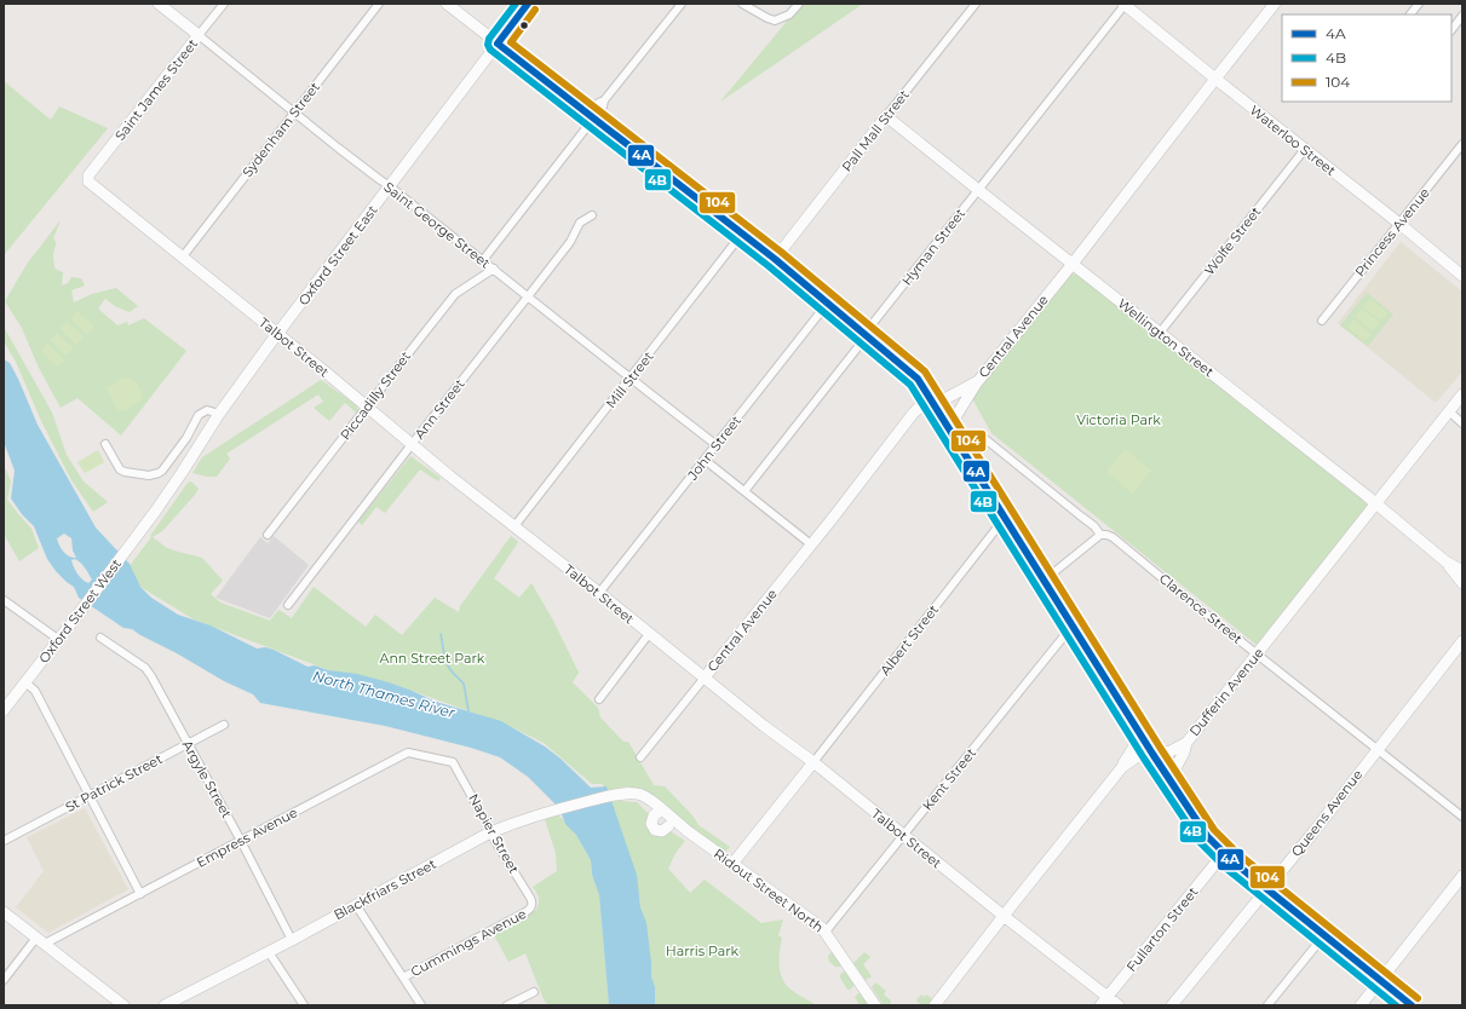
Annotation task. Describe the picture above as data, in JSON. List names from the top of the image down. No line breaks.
{"streets":{"street":["Saint James Street","Sydenham Street","Pall Mall Street","Waterloo Street","Saint George Street","Princess Avenue","Wolfe Street","Hyman Street","Oxford Street East","Central Avenue","Wellington Street","Talbot Street","Mill Street","Piccadilly Street","Ann Street","John Street","Clarence Street","Oxford Street West","Albert Street","Dufferin Avenue","Argyle Street","Kent Street","St Patrick Street","Queens Avenue","Napier Street","Empress Avenue","Blackfriars Street","Ridout Street North","Fullarton Street","Cummings Avenue"]},"crossings":[["Saint James Street","Saint George Street"],["Saint James Street","Talbot Street"],["Sydenham Street","Saint George Street"],["Sydenham Street","Talbot Street"],["Pall Mall Street","Wellington Street"],["Waterloo Street","Princess Avenue"],["Waterloo Street","Wolfe Street"],["Waterloo Street","Hyman Street"],["Waterloo Street","Central Avenue"],["Saint George Street","Oxford Street East"],["Saint George Street","Mill Street"],["Saint George Street","Piccadilly Street"],["Saint George Street","Ann Street"],["Saint George Street","John Street"],["Wolfe Street","Wellington Street"],["Hyman Street","Wellington Street"],["Oxford Street East","Talbot Street"],["Oxford Street East","Oxford Street West"],["Central Avenue","Wellington Street"],["Central Avenue","Talbot Street"],["Wellington Street","Dufferin Avenue"],["Talbot Street","Mill Street"],["Talbot Street","Piccadilly Street"],["Talbot Street","Ann Street"],["Talbot Street","John Street"],["Talbot Street","Albert Street"],["Talbot Street","Dufferin Avenue"],["Talbot Street","Kent Street"],["Talbot Street","Fullarton Street"],["Clarence Street","Dufferin Avenue"],["Clarence Street","Queens Avenue"],["Argyle Street","St Patrick Street"],["Argyle Street","Empress Avenue"],["Argyle Street","Blackfriars Street"],["Kent Street","Ridout Street North"],["Napier Street","Empress Avenue"],["Napier Street","Blackfriars Street"],["Napier Street","Cummings Avenue"],["Blackfriars Street","Ridout Street North"]],"water":["North Thames River"],"parks":["Victoria Park","Ann Street Park","Harris Park"],"lines":["transit line 4A","transit line 4B","transit line 104"],"legend":["4A","4B","104"]}
